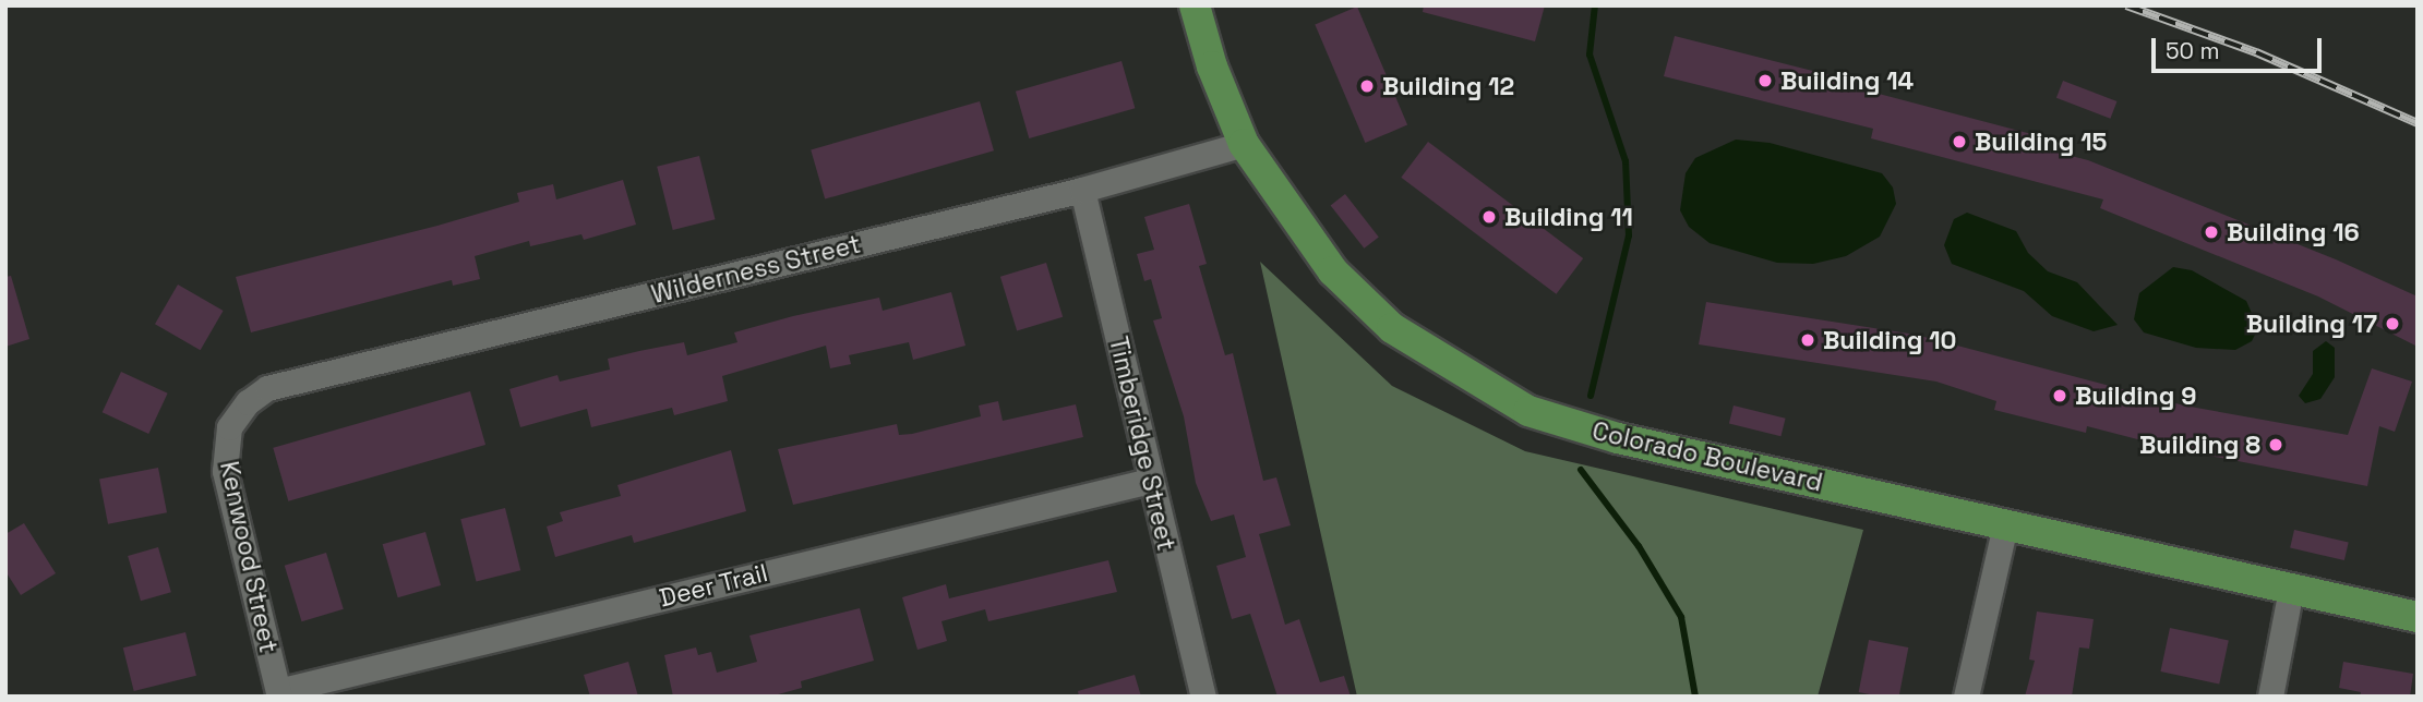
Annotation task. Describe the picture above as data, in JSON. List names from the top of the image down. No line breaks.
{"streets":{"main road":["Colorado Boulevard"],"street":["Wilderness Street","Timberidge Street","Kenwood Street","Deer Trail"]},"crossings":[["Wilderness Street","Timberidge Street"],["Wilderness Street","Colorado Boulevard"],["Wilderness Street","Kenwood Street"],["Timberidge Street","Deer Trail"],["Kenwood Street","Deer Trail"]],"places":["Building 14","Building 12","Building 15","Building 11","Building 16","Building 17","Building 10","Building 9","Building 8"],"scale_bar":"50 m"}
